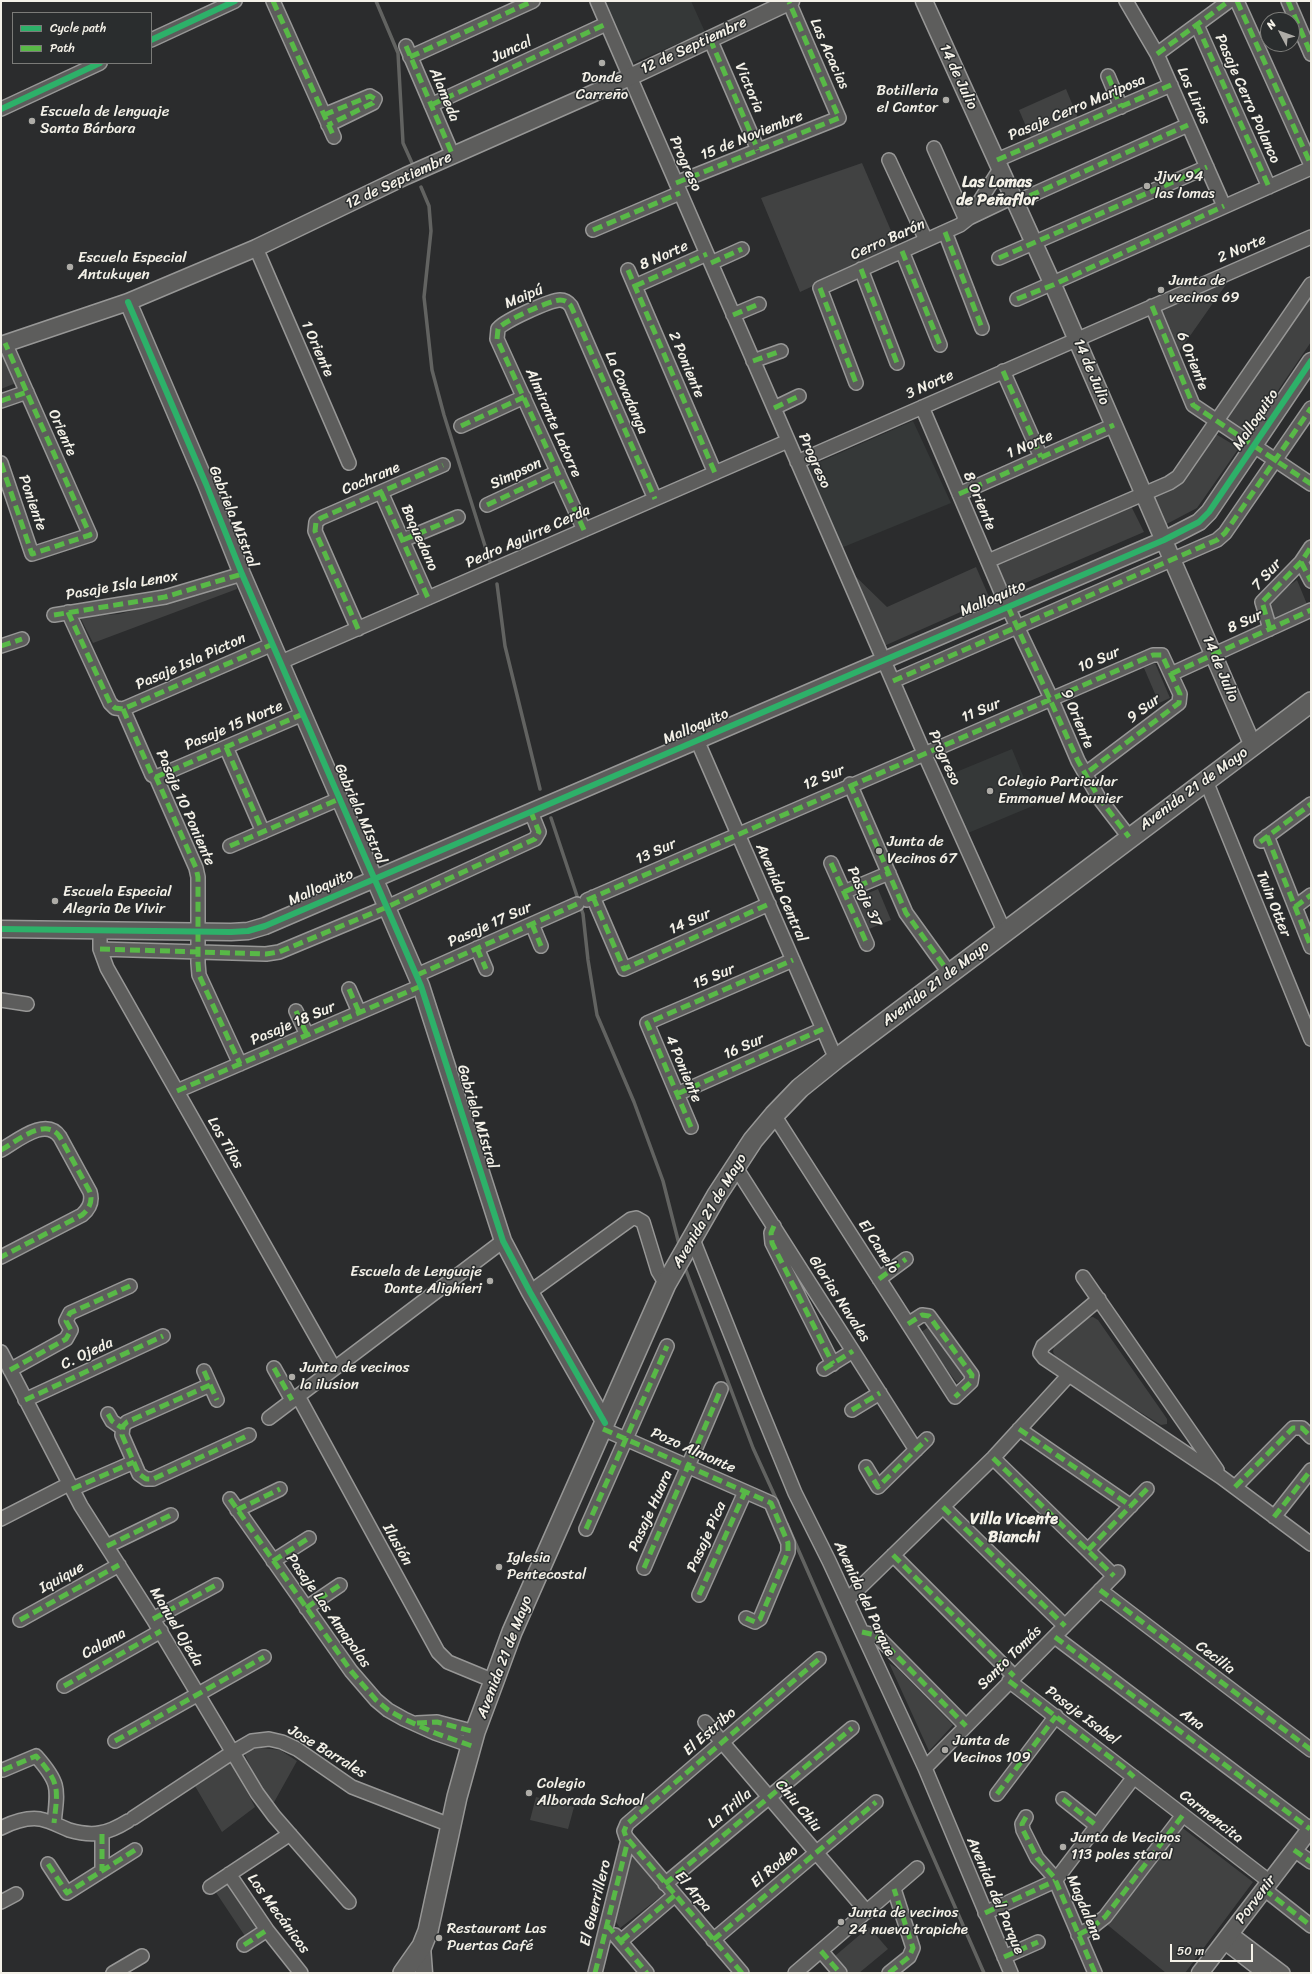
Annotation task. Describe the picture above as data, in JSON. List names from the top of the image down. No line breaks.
{"streets":{"main road":["Avenida 21 de Mayo"],"street":["12 de Septiembre","Juncal","Las Acacias","14 de Julio","Victoria","Alameda","Los Lirios","Pasaje Cerro Polanco","Pasaje Cerro Mariposa","15 de Noviembre","Progreso","Cerro Barón","2 Norte","8 Norte","Maipú","1 Oriente","6 Oriente","2 Poniente","3 Norte","La Covadonga","Malloquito","Almirante Latorre","Oriente","1 Norte","Simpson","Cochrane","8 Oriente","Poniente","Gabriela MIstral","Pedro Aguirre Cerda","Baquedano","7 Sur","Pasaje Isla Lenox","8 Sur","10 Sur","Pasaje Isla Picton","9 Sur","11 Sur","9 Oriente","Pasaje 15 Norte","12 Sur","Pasaje 10 Poniente","13 Sur","Avenida Central","Pasaje 37","Twin Otter","14 Sur","Pasaje 17 Sur","15 Sur","Pasaje 18 Sur","16 Sur","4 Poniente","Los Tilos","El Canelo","Glorias Navales","C. Ojeda","Pozo Almonte","Pasaje Huara","Pasaje Pica","Ilusión","Iquique","Avenida del Parque","Pasaje Las Amapolas","Manuel Ojeda","Calama","Santo Tomás","Cecilia","Pasaje Isabel","Ana","El Estribo","Jose Barrales","Chiu Chiu","La Trilla","Carmencita","El Rodeo","El Arpa","Porvenir","El Guerrillero","Magdalena","Los Mecánicos"]},"crossings":[["12 de Septiembre","Las Acacias"],["12 de Septiembre","Victoria"],["12 de Septiembre","Alameda"],["12 de Septiembre","Progreso"],["12 de Septiembre","1 Oriente"],["12 de Septiembre","Oriente"],["12 de Septiembre","Gabriela MIstral"],["Juncal","Alameda"],["Juncal","Progreso"],["Las Acacias","15 de Noviembre"],["14 de Julio","Pasaje Cerro Mariposa"],["14 de Julio","Cerro Barón"],["14 de Julio","2 Norte"],["14 de Julio","3 Norte"],["14 de Julio","Malloquito"],["14 de Julio","1 Norte"],["14 de Julio","8 Sur"],["14 de Julio","Avenida 21 de Mayo"],["Victoria","15 de Noviembre"],["Los Lirios","Pasaje Cerro Mariposa"],["Los Lirios","Cerro Barón"],["Pasaje Cerro Mariposa","Cerro Barón"],["15 de Noviembre","Progreso"],["Progreso","8 Norte"],["Progreso","3 Norte"],["Progreso","Malloquito"],["Progreso","Pedro Aguirre Cerda"],["Progreso","11 Sur"],["Progreso","12 Sur"],["Progreso","Avenida 21 de Mayo"],["2 Norte","6 Oriente"],["2 Norte","3 Norte"],["8 Norte","2 Poniente"],["Maipú","La Covadonga"],["Maipú","Almirante Latorre"],["6 Oriente","Malloquito"],["2 Poniente","Pedro Aguirre Cerda"],["3 Norte","8 Oriente"],["La Covadonga","Pedro Aguirre Cerda"],["Malloquito","8 Oriente"],["Malloquito","Gabriela MIstral"],["Malloquito","9 Oriente"],["Malloquito","Pasaje 10 Poniente"],["Malloquito","Avenida Central"],["Malloquito","Los Tilos"],["Almirante Latorre","Simpson"],["Almirante Latorre","Pedro Aguirre Cerda"],["Oriente","Poniente"],["1 Norte","8 Oriente"],["Cochrane","Pedro Aguirre Cerda"],["Cochrane","Baquedano"],["8 Oriente","9 Oriente"],["Gabriela MIstral","Pedro Aguirre Cerda"],["Gabriela MIstral","Pasaje Isla Lenox"],["Gabriela MIstral","Pasaje Isla Picton"],["Gabriela MIstral","Pasaje 15 Norte"],["Gabriela MIstral","Avenida 21 de Mayo"],["Gabriela MIstral","Pasaje 17 Sur"],["Gabriela MIstral","Pasaje 18 Sur"],["Gabriela MIstral","Pozo Almonte"],["Pedro Aguirre Cerda","Baquedano"],["7 Sur","8 Sur"],["8 Sur","9 Sur"],["10 Sur","9 Sur"],["10 Sur","11 Sur"],["10 Sur","9 Oriente"],["Pasaje Isla Picton","Pasaje 10 Poniente"],["9 Sur","9 Oriente"],["11 Sur","9 Oriente"],["11 Sur","12 Sur"],["9 Oriente","Avenida 21 de Mayo"],["Pasaje 15 Norte","Pasaje 10 Poniente"],["12 Sur","13 Sur"],["12 Sur","Avenida Central"],["Avenida 21 de Mayo","Avenida Central"],["Avenida 21 de Mayo","Twin Otter"],["Avenida 21 de Mayo","El Canelo"],["Avenida 21 de Mayo","Glorias Navales"],["Avenida 21 de Mayo","Pozo Almonte"],["Avenida 21 de Mayo","Ilusión"],["Avenida 21 de Mayo","Avenida del Parque"],["Avenida 21 de Mayo","Pasaje Las Amapolas"],["Avenida 21 de Mayo","Jose Barrales"],["Pasaje 10 Poniente","Pasaje 18 Sur"],["13 Sur","Avenida Central"],["13 Sur","14 Sur"],["13 Sur","Pasaje 17 Sur"],["Avenida Central","14 Sur"],["Avenida Central","15 Sur"],["Avenida Central","16 Sur"],["14 Sur","Pasaje 17 Sur"],["Pasaje 17 Sur","Pasaje 18 Sur"],["15 Sur","4 Poniente"],["Pasaje 18 Sur","Los Tilos"],["16 Sur","4 Poniente"],["C. Ojeda","Manuel Ojeda"],["Pozo Almonte","Pasaje Huara"],["Pozo Almonte","Pasaje Pica"],["Iquique","Manuel Ojeda"],["Avenida del Parque","Santo Tomás"],["Manuel Ojeda","Calama"],["Manuel Ojeda","Jose Barrales"],["Manuel Ojeda","Los Mecánicos"],["Santo Tomás","Cecilia"],["Santo Tomás","Pasaje Isabel"],["Santo Tomás","Ana"],["Pasaje Isabel","Carmencita"],["Ana","Porvenir"],["El Estribo","Chiu Chiu"],["El Estribo","El Arpa"],["El Estribo","El Guerrillero"],["Chiu Chiu","La Trilla"],["Chiu Chiu","El Rodeo"],["La Trilla","El Arpa"],["Carmencita","Porvenir"],["El Rodeo","El Arpa"],["El Arpa","El Guerrillero"]],"districts":["Las Lomas de Peñaflor","Villa Vicente Bianchi"],"places":["Donde Carreño","Botilleria el Cantor","Escuela de lenguaje Santa Bárbara","Jjvv 94 las lomas","Escuela Especial Antukuyen","Junta de vecinos 69","Colegio Particular Emmanuel Mounier","Junta de Vecinos 67","Escuela Especial Alegria De Vivir","Escuela de Lenguaje Dante Alighieri","Junta de vecinos la ilusion","Iglesia Pentecostal","Junta de Vecinos 109","Colegio Alborada School","Junta de Vecinos 113 poles starol","Junta de vecinos 24 nueva trapiche","Restaurant Las Puertas Café"],"legend":["Cycle path","Path"],"scale_bar":"50 m","north":"top left"}
